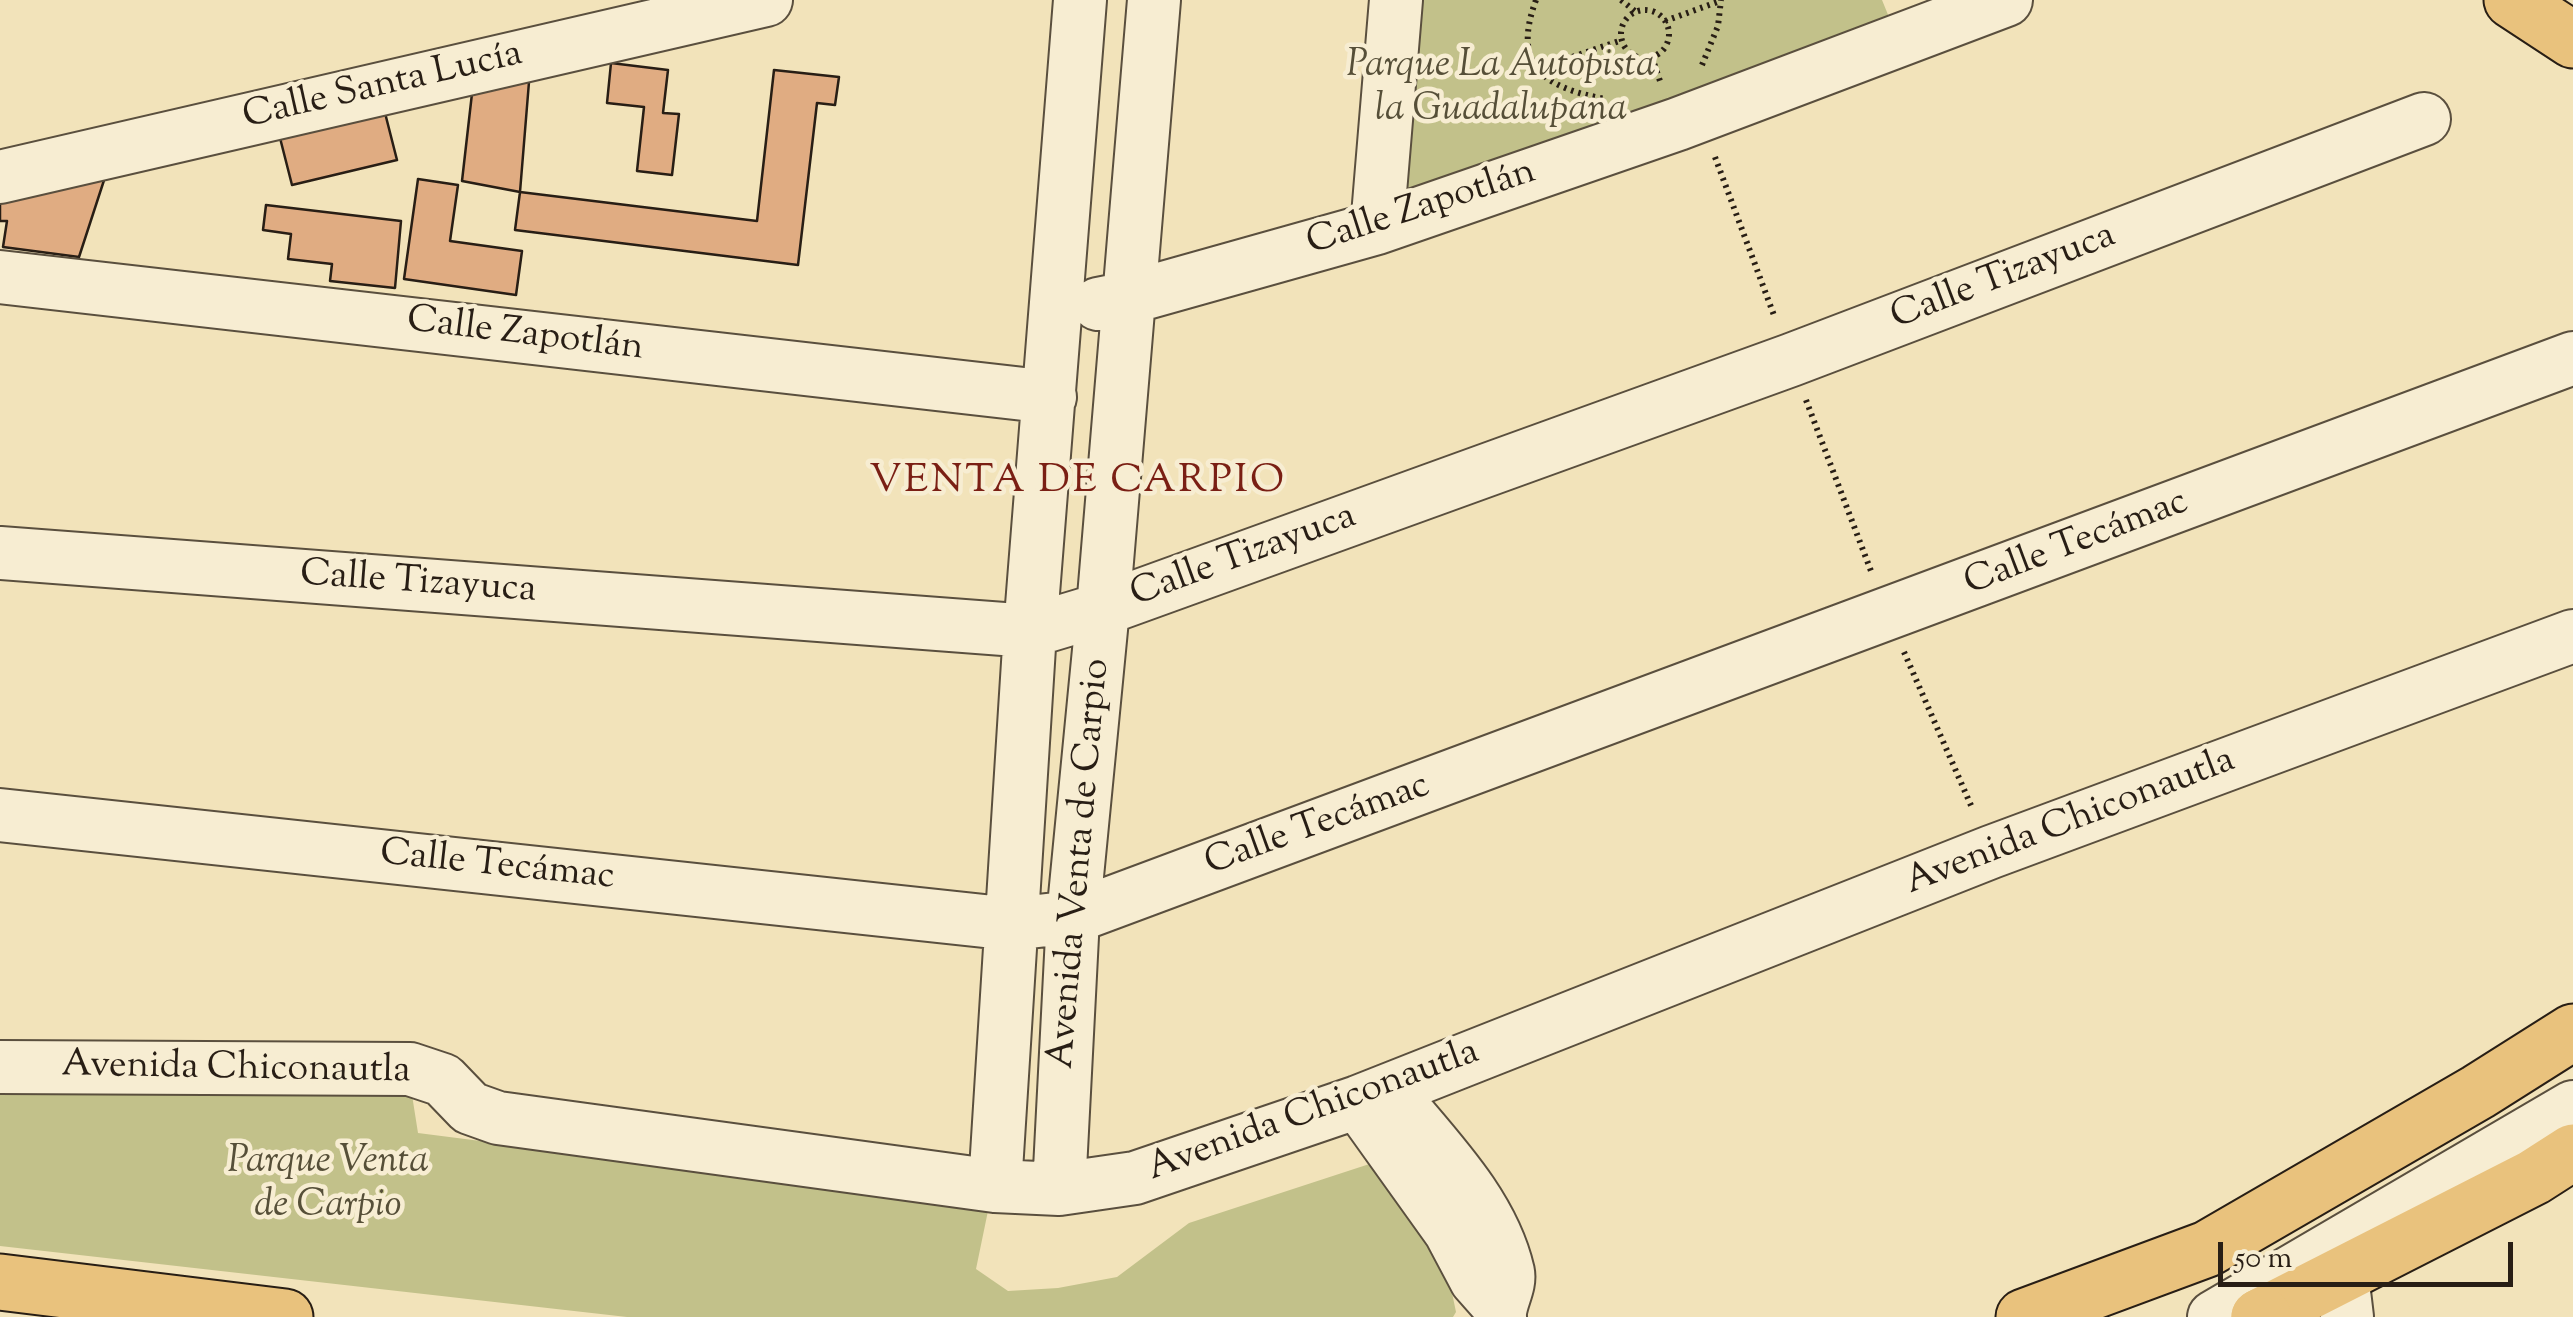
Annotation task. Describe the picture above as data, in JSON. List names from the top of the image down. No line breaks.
{"streets":{"street":["Calle Santa Lucía","Calle Zapotlán","Calle Tizayuca","Calle Tecámac","Avenida Chiconautla","Avenida Venta de Carpio"]},"crossings":[["Calle Zapotlán","Avenida Venta de Carpio"],["Calle Tizayuca","Avenida Venta de Carpio"],["Calle Tecámac","Avenida Venta de Carpio"],["Avenida Chiconautla","Avenida Venta de Carpio"]],"districts":["VENTA DE CARPIO"],"parks":["Parque La Autopista la Guadalupana","Parque Venta de Carpio"],"scale_bar":"50 m"}
